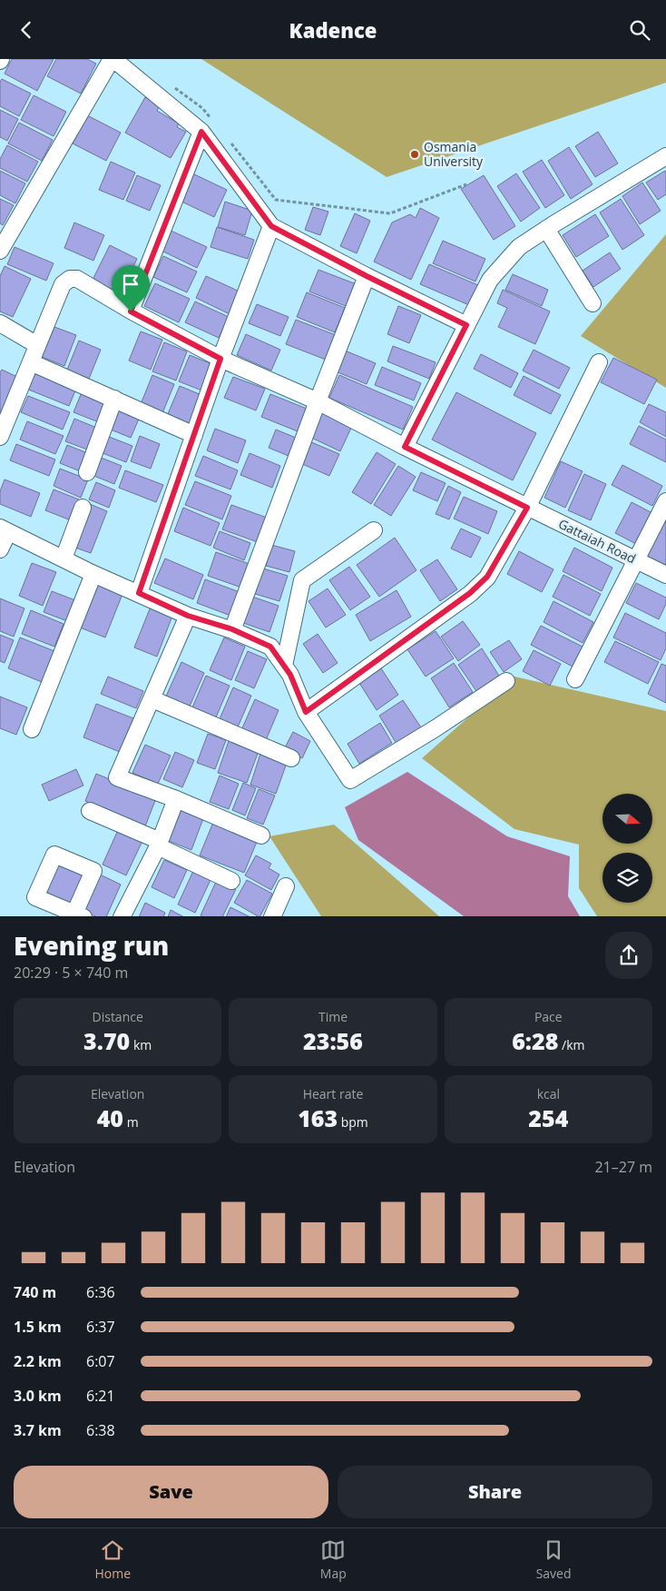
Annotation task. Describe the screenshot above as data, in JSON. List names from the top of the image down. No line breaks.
{"streets":{"street":["Gattaiah Road"]},"places":["Osmania University"],"north":"right","page":{"header":"Kadence","heading":["Evening run","20:29 · 5 × 740 m"],"stats":[["Distance","3.70 km"],["Time","23:56"],["Pace","6:28 /km"],["Elevation","40 m"],["Heart rate","163 bpm"],["kcal","254"]],"chart":["Elevation","21–27 m"],"list":[{"name":"740 m","note":"6:36"},{"name":"1.5 km","note":"6:37"},{"name":"2.2 km","note":"6:07"},{"name":"3.0 km","note":"6:21"},{"name":"3.7 km","note":"6:38"}],"buttons":["Save","Share"],"tabs":["Home","Map","Saved"]}}
